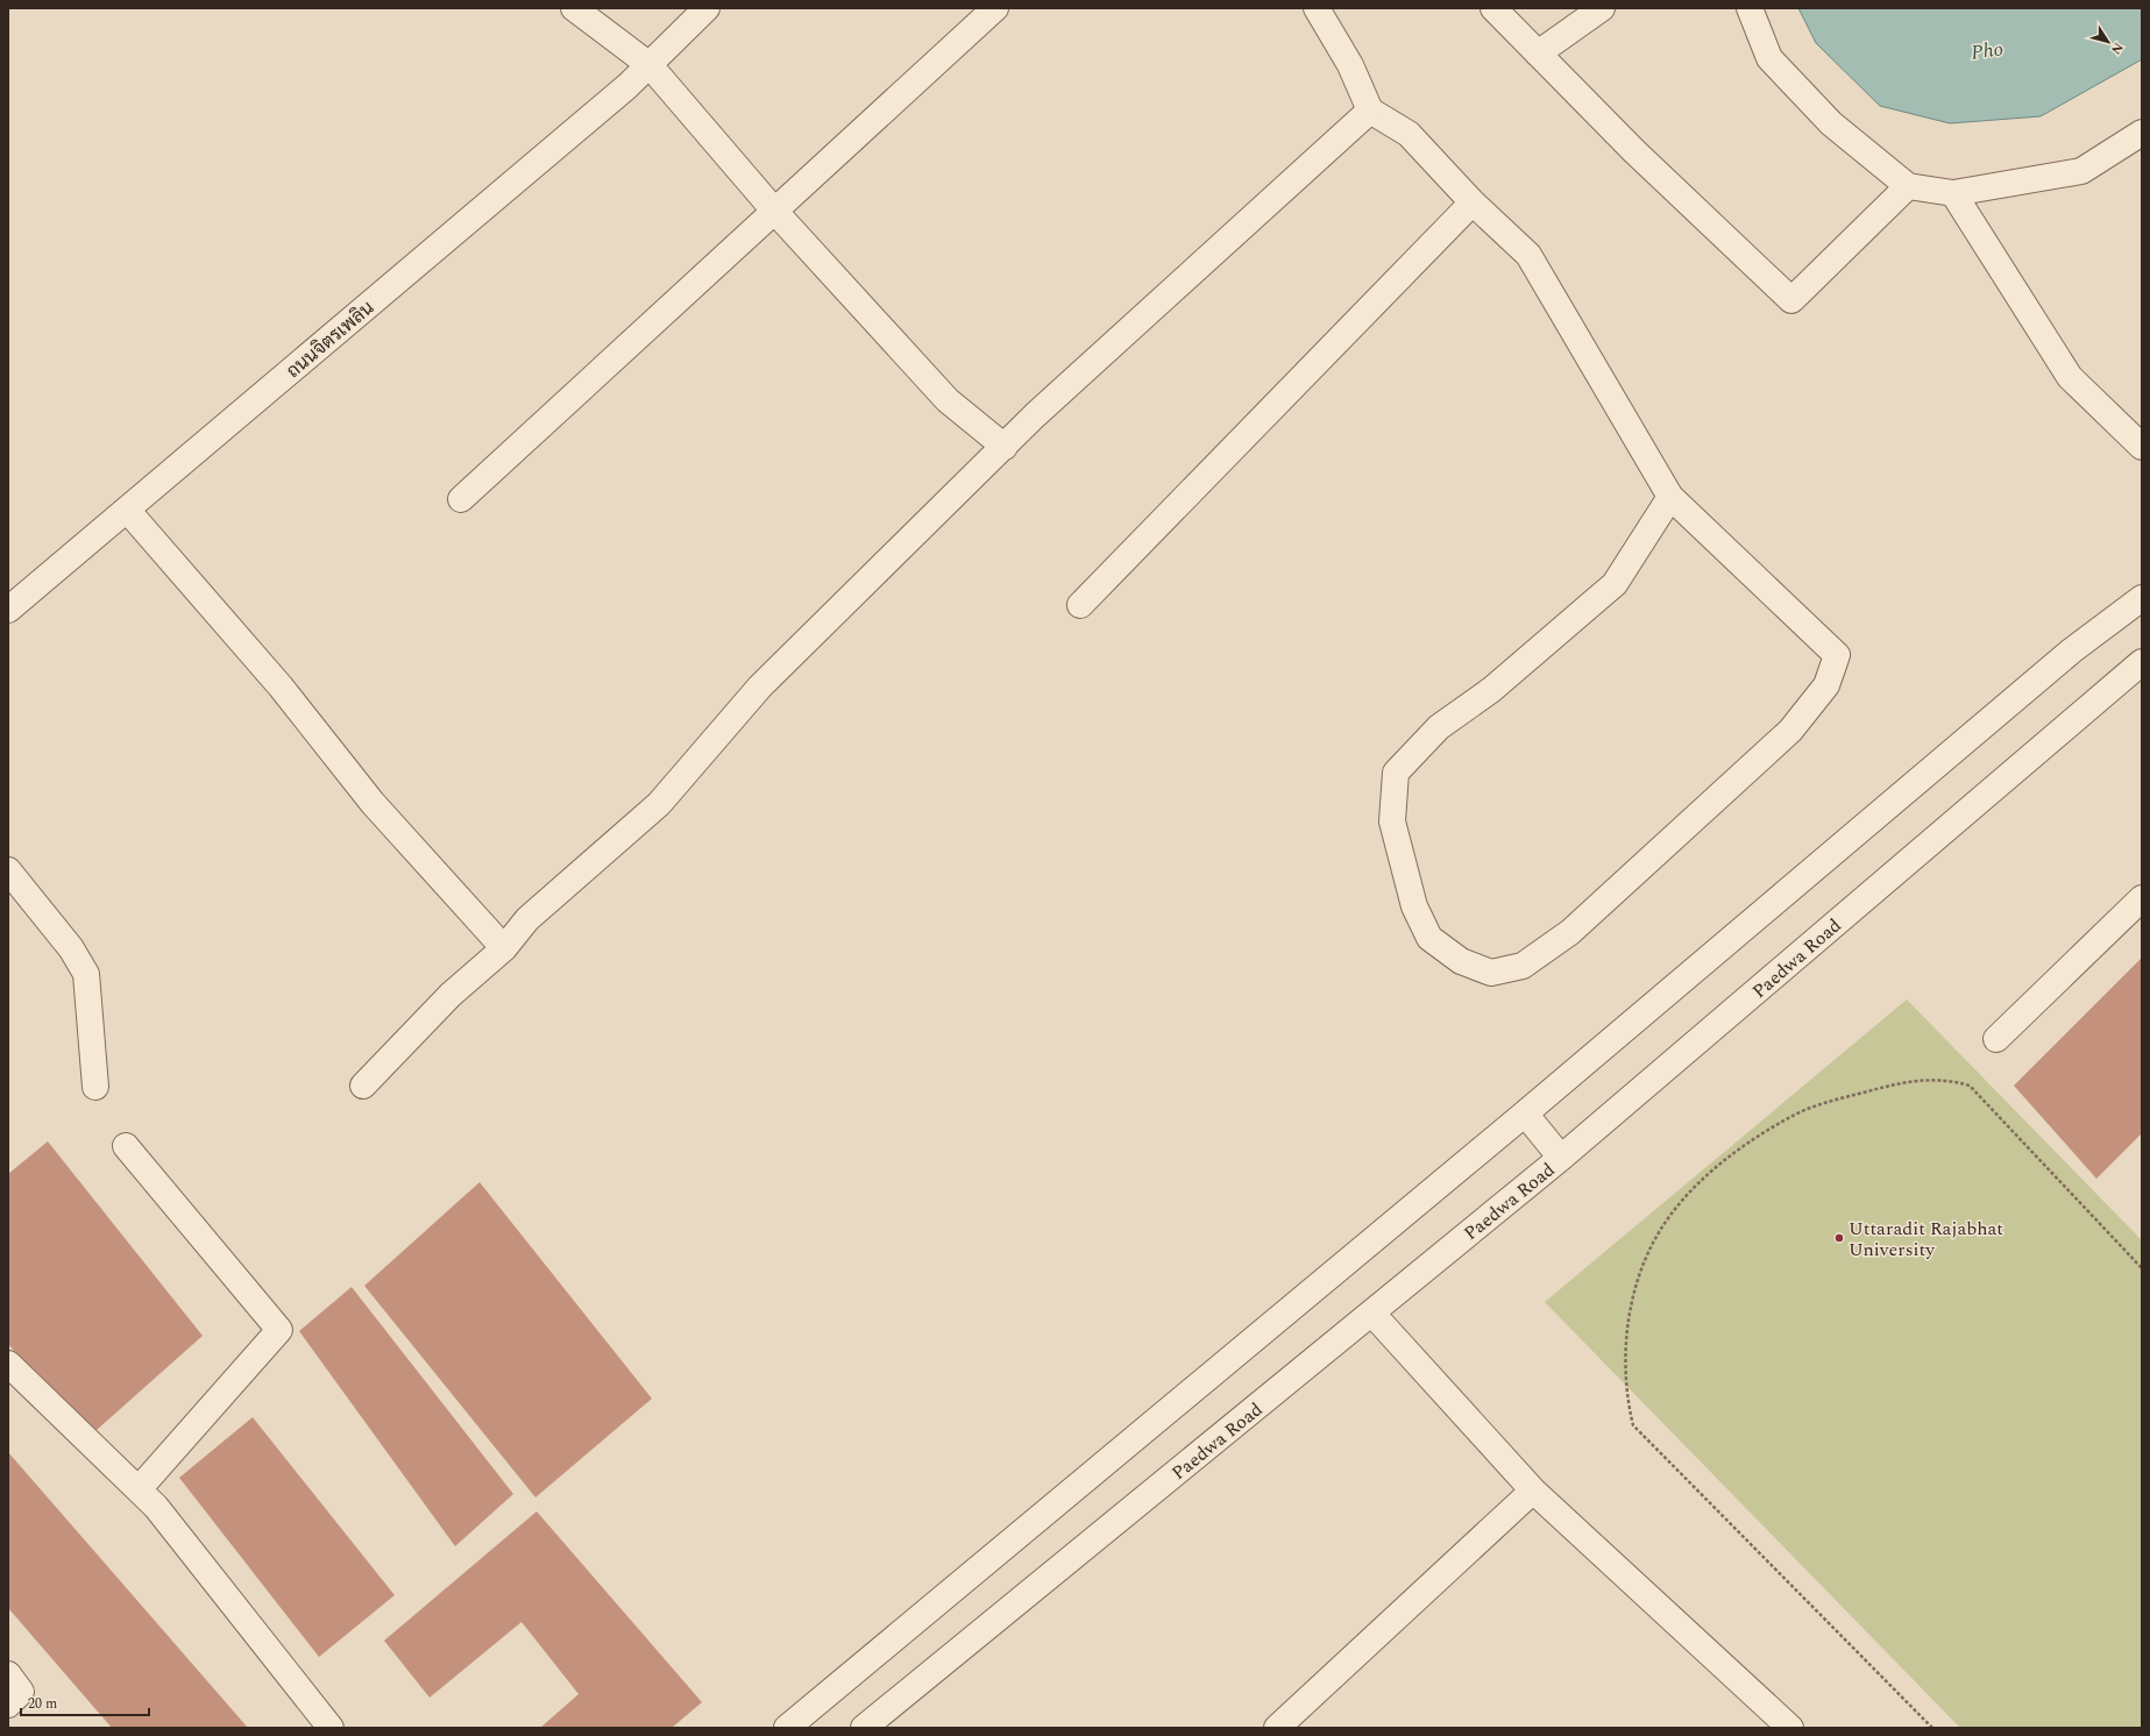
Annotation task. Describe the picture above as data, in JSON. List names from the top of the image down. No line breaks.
{"streets":{"street":["ถนนจิตรเพลิน","Paedwa Road"]},"water":["Pho"],"places":["Uttaradit Rajabhat University"],"scale_bar":"20 m","north":"bottom right"}
